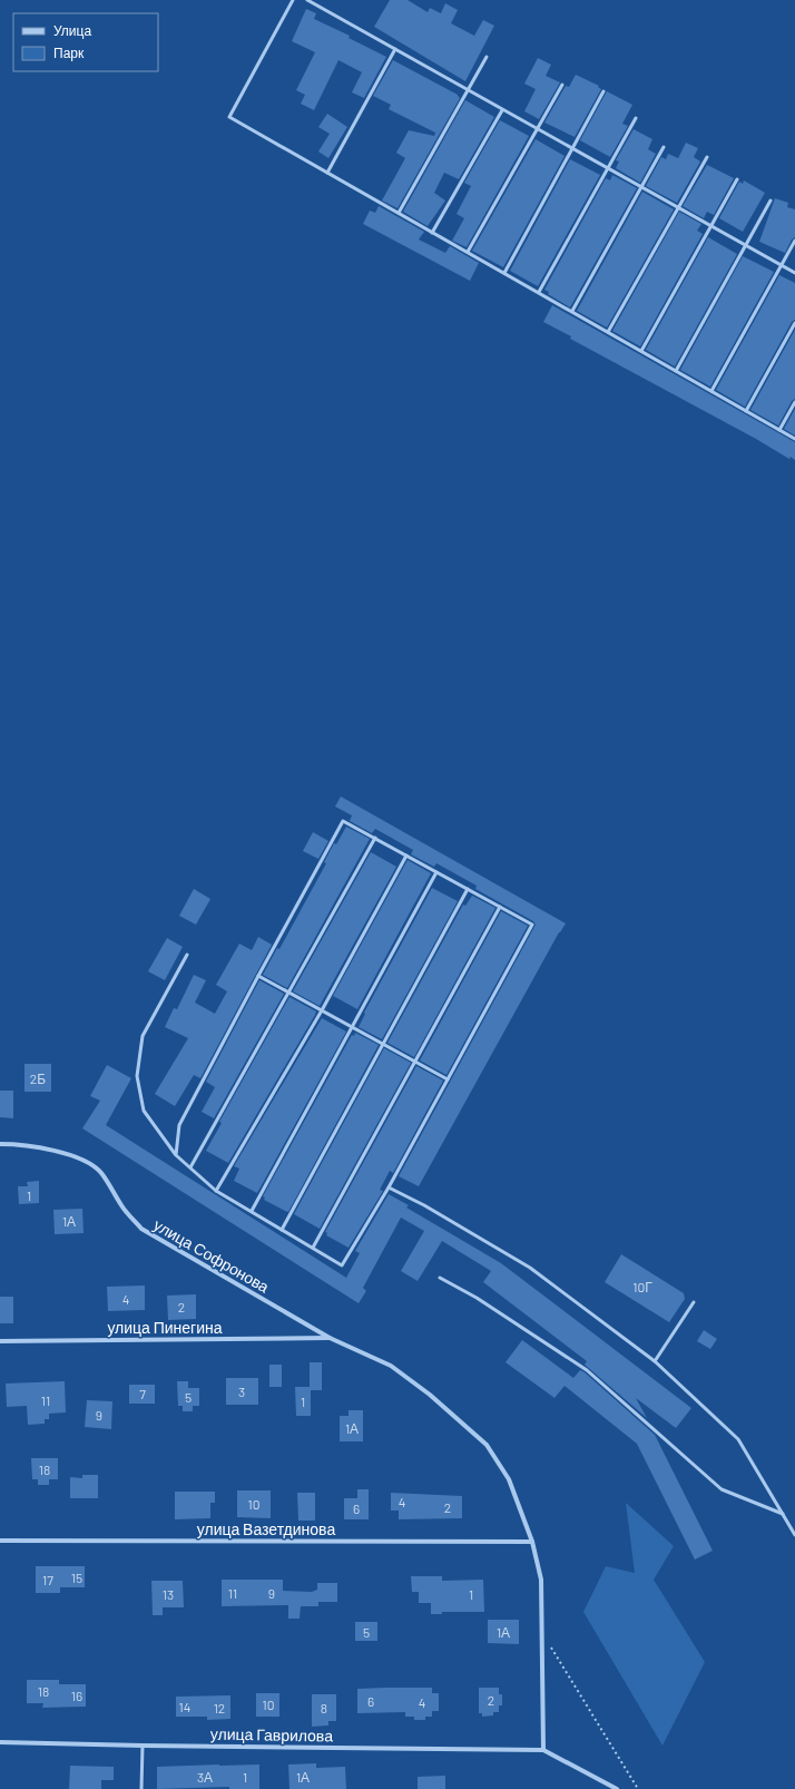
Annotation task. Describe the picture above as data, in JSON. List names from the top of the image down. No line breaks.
{"streets":{"street":["улица Софронова","улица Пинегина","улица Вазетдинова","улица Гаврилова"]},"crossings":[["улица Софронова","улица Пинегина"],["улица Софронова","улица Вазетдинова"],["улица Софронова","улица Гаврилова"]],"house_numbers":["2Б","1","1А","10Г","4","2","3","7","5","11","1","9","1А","18","4","10","2","6","15","17","11","9","13","1","5","1А","18","16","2","6","4","10","14","12","8","3А","1","1А"],"legend":["Улица","Парк"]}
